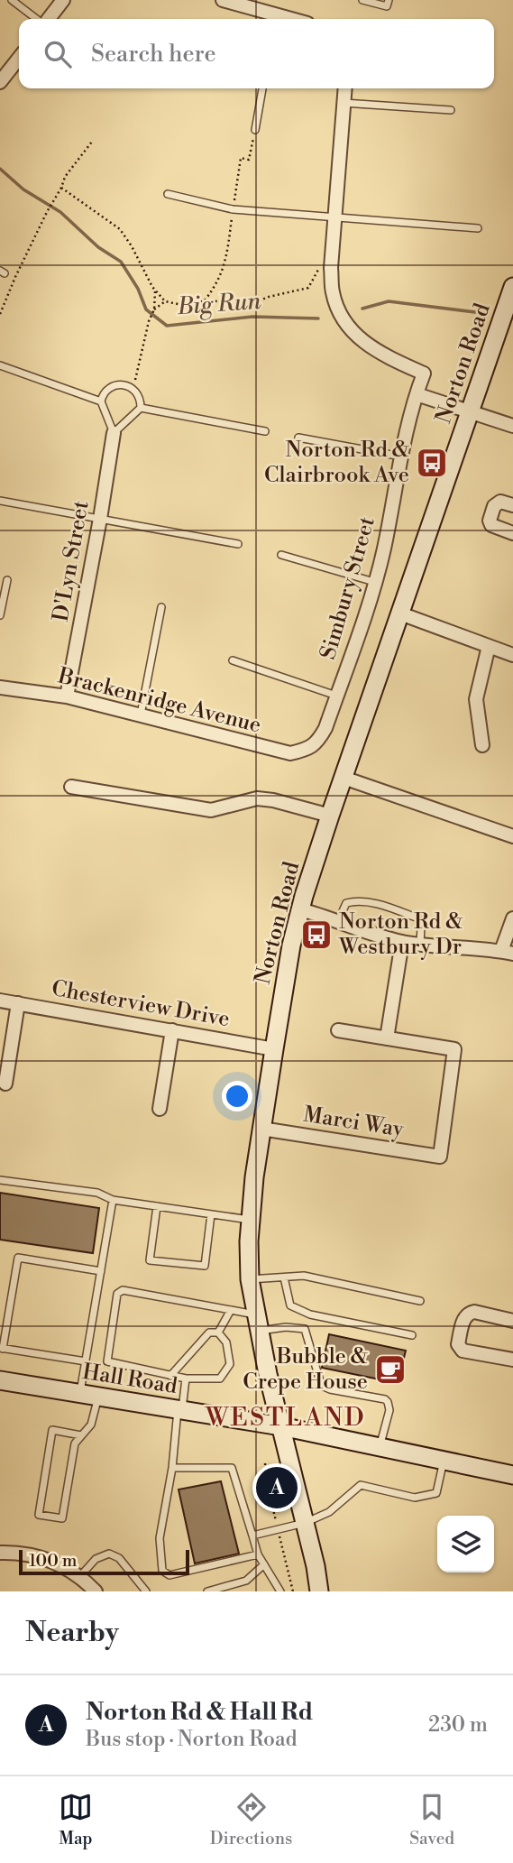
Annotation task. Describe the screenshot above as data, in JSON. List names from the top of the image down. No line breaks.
{"streets":{"main road":["Norton Road","Hall Road"],"street":["D'Lyn Street","Simbury Street","Brackenridge Avenue","Chesterview Drive","Marci Way"]},"crossings":[["Norton Road","Chesterview Drive"],["Norton Road","Marci Way"],["Norton Road","Hall Road"],["D'Lyn Street","Brackenridge Avenue"],["Simbury Street","Brackenridge Avenue"]],"districts":["WESTLAND"],"water":["Big Run"],"places":{"bus stop":["Norton Rd & Clairbrook Ave","Norton Rd & Westbury Dr"],"cafe":["Bubble & Crepe House"]},"scale_bar":"100 m","page":{"search":"Search here","pins":"A","scale":"100 m","heading":"Nearby","list":[{"mark":"A","name":"Norton Rd & Hall Rd","note":"Bus stop · Norton Road","value":"230 m"}],"nav":["Map","Directions","Saved"]}}
